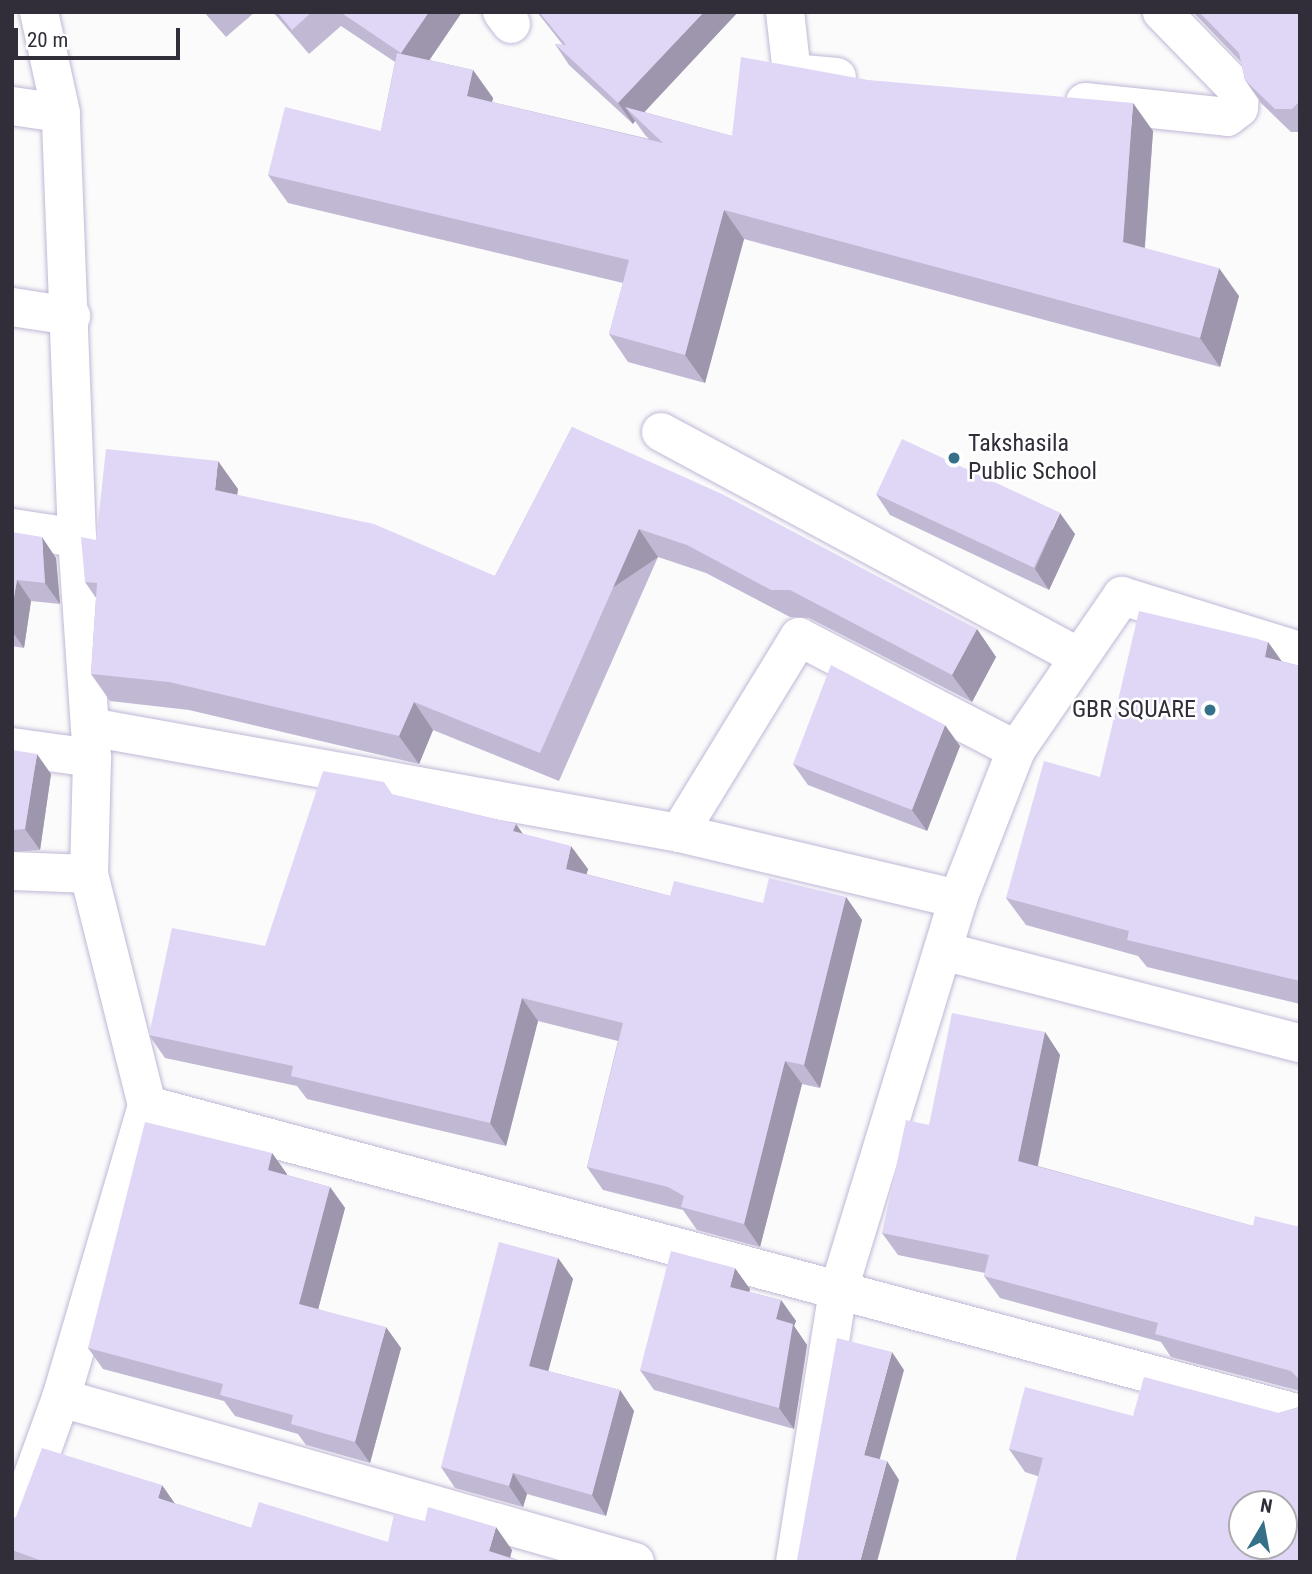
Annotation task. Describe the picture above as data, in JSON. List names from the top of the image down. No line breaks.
{"places":["Takshasila Public School","GBR SQUARE"],"scale_bar":"20 m","north":"top"}
